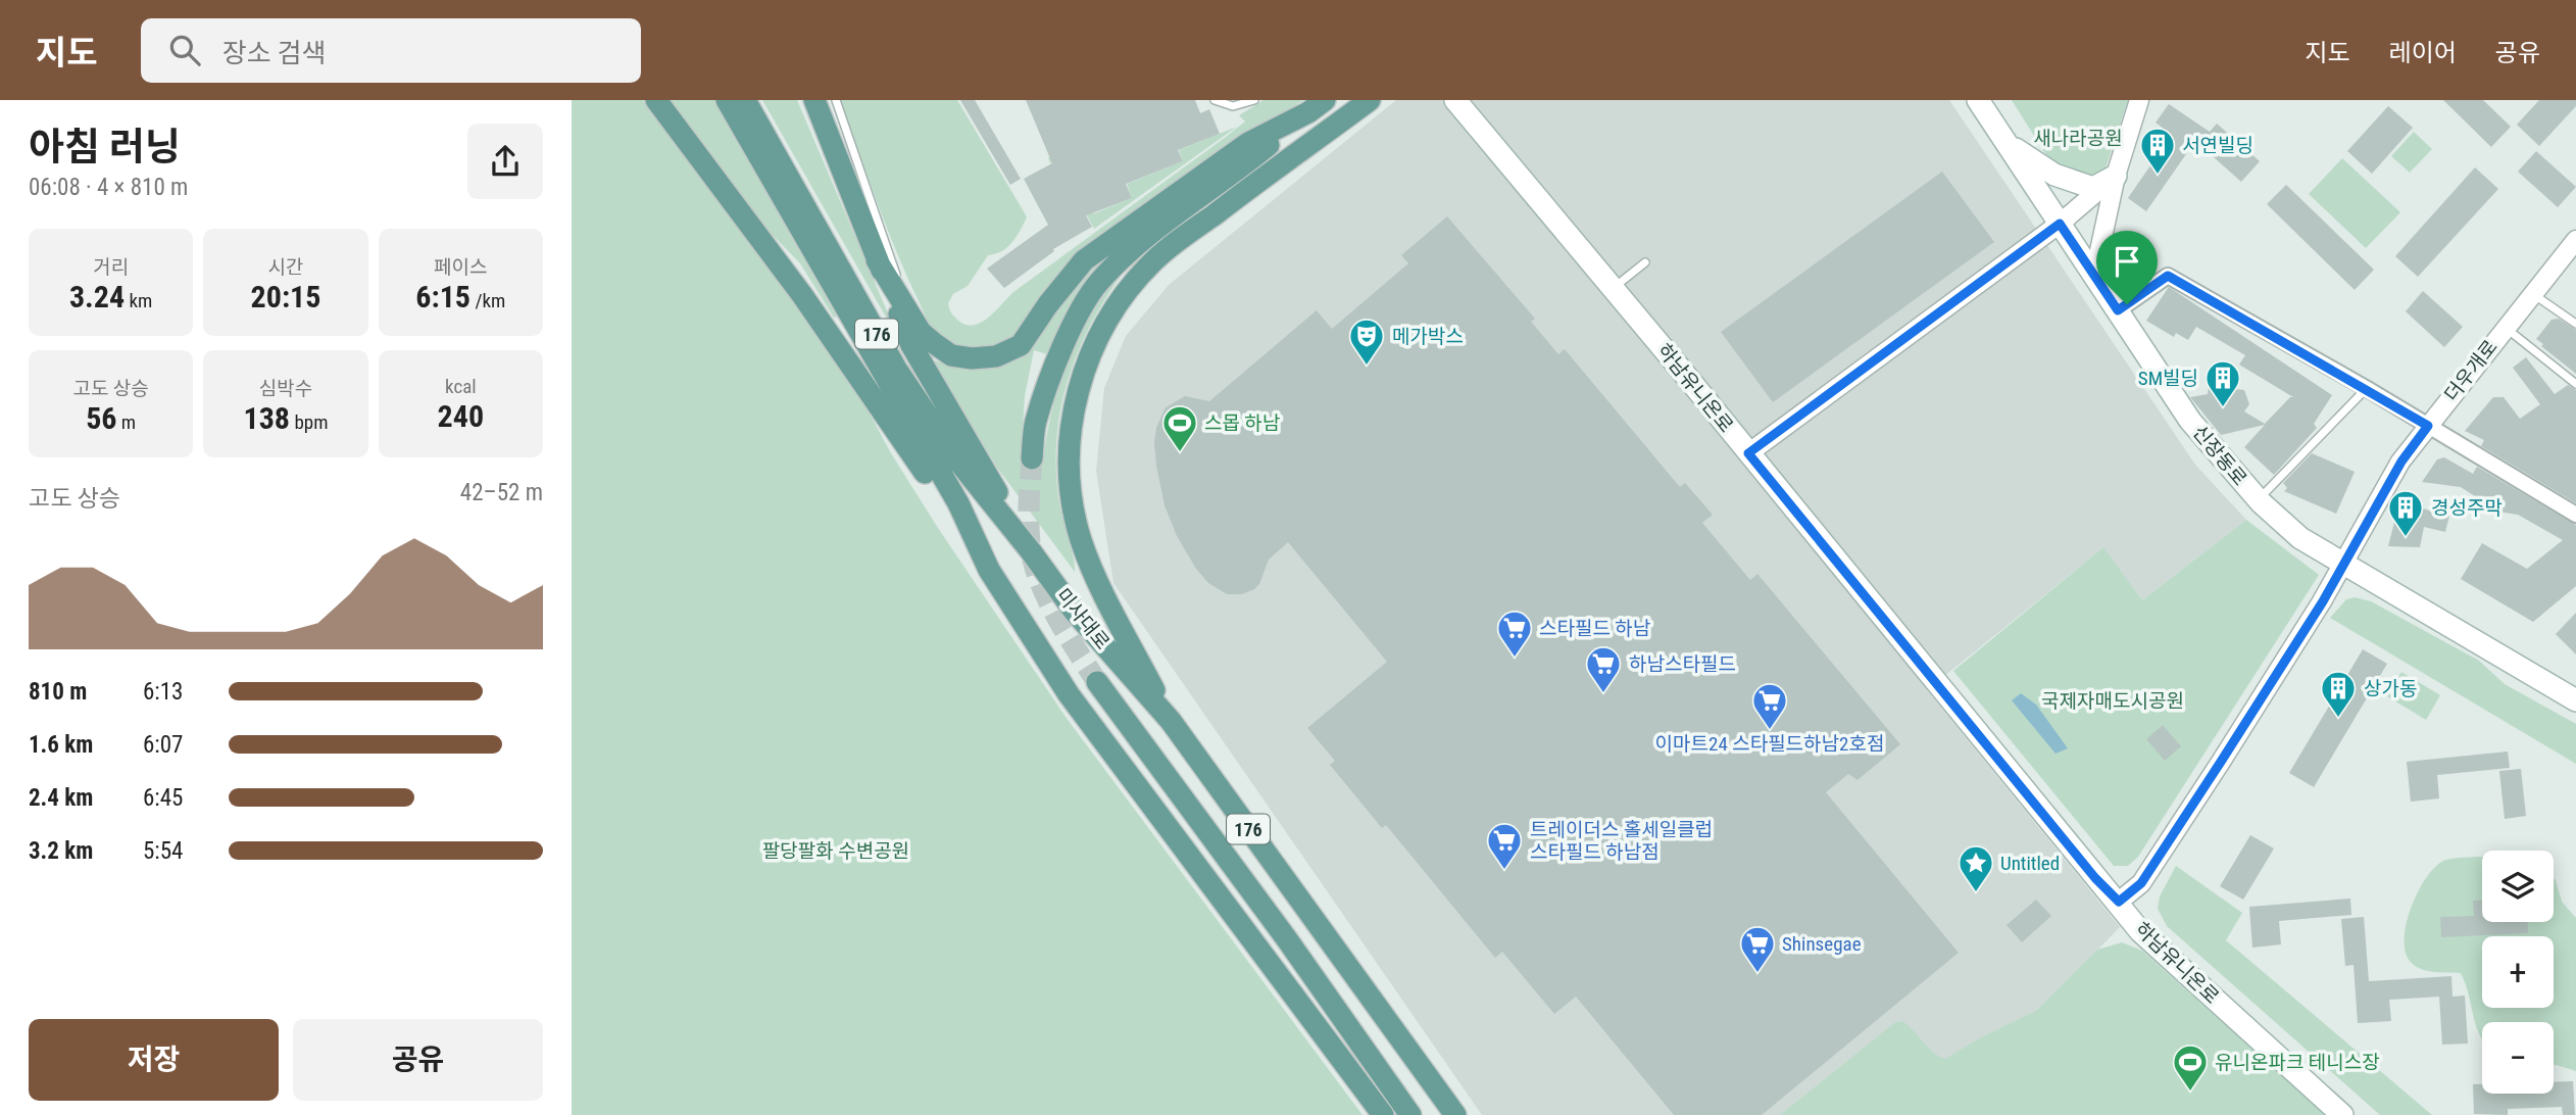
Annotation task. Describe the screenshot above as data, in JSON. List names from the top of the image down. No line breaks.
{"streets":{"main road":["176","하남유니온로","신장동로","미사대로"],"street":["더우개로"]},"crossings":[["더우개로","하남유니온로"],["더우개로","신장동로"]],"parks":["새나라공원","국제자매도시공원","팔당팔화 수변공원"],"places":{"building":["서연빌딩","SM빌딩","경성주막","상가동"],"theatre":["메가박스"],"sports":["스몹 하남","유니온파크 테니스장"],"supermarket":["스타필드 하남","하남스타필드","이마트24 스타필드하남2호점","트레이더스 홀세일클럽 스타필드 하남점","Shinsegae"],"place":["Untitled"]},"page":{"header":"지도","search":"장소 검색","nav":["지도","레이어","공유"],"heading":["아침 러닝","06:08 · 4 × 810 m"],"stats":[["거리","3.24 km"],["시간","20:15"],["페이스","6:15 /km"],["고도 상승","56 m"],["심박수","138 bpm"],["kcal","240"]],"chart":["고도 상승","42–52 m"],"list":[{"name":"810 m","note":"6:13"},{"name":"1.6 km","note":"6:07"},{"name":"2.4 km","note":"6:45"},{"name":"3.2 km","note":"5:54"}],"map_buttons":["+","−"],"buttons":["저장","공유"]}}
